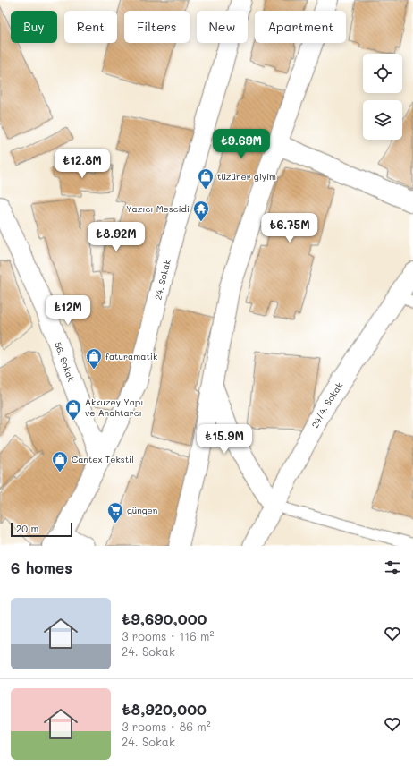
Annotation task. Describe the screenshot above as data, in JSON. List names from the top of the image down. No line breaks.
{"streets":{"street":["24. Sokak","56. Sokak","24/4. Sokak"]},"crossings":[["24. Sokak","56. Sokak"]],"places":{"shop":["tüzüner giyim","faturamatik","Akkuzey Yapı ve Anahtarcı","Cantex Tekstil"],"temple":["Yazıcı Mescidi"],"supermarket":["güngen"]},"scale_bar":"20 m","page":{"chip":["Buy","Rent","Filters","New","Apartment"],"price":["₺9.69M","₺12.8M","₺6.75M","₺8.92M","₺12M","₺15.9M"],"scale":"20 m","heading":"6 homes","list":[{"name":"₺9,690,000","note":"3 rooms · 116 m² · 24. Sokak"},{"name":"₺8,920,000","note":"3 rooms · 86 m² · 24. Sokak"}]}}
